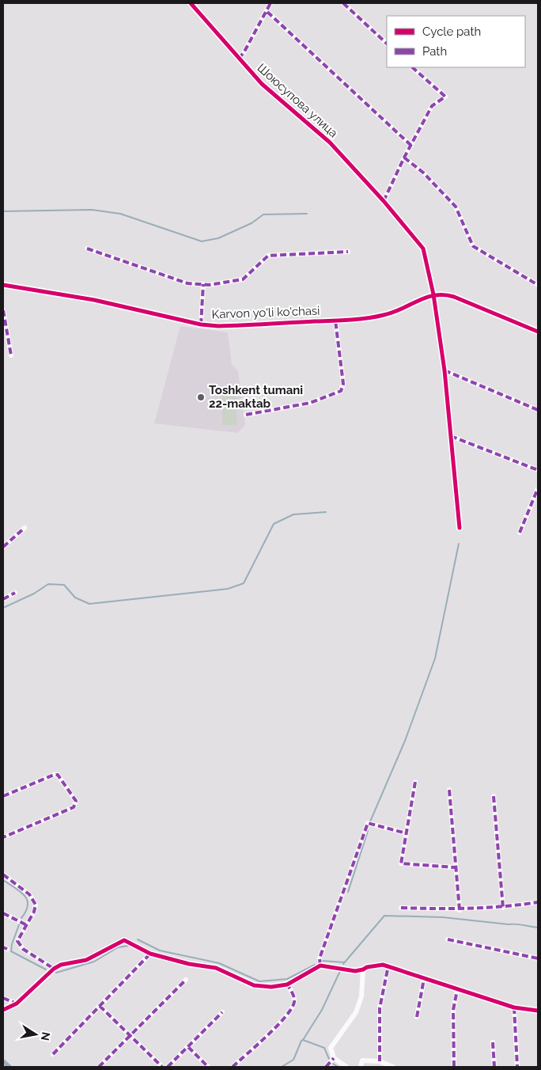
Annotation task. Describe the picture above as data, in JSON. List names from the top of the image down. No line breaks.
{"streets":{"street":["Шоюсупова улица","Karvon yo‘li ko'chasi"]},"crossings":[["Шоюсупова улица","Karvon yo‘li ko'chasi"]],"places":["Toshkent tumani 22-maktab"],"legend":["Cycle path","Path"],"north":"right"}
